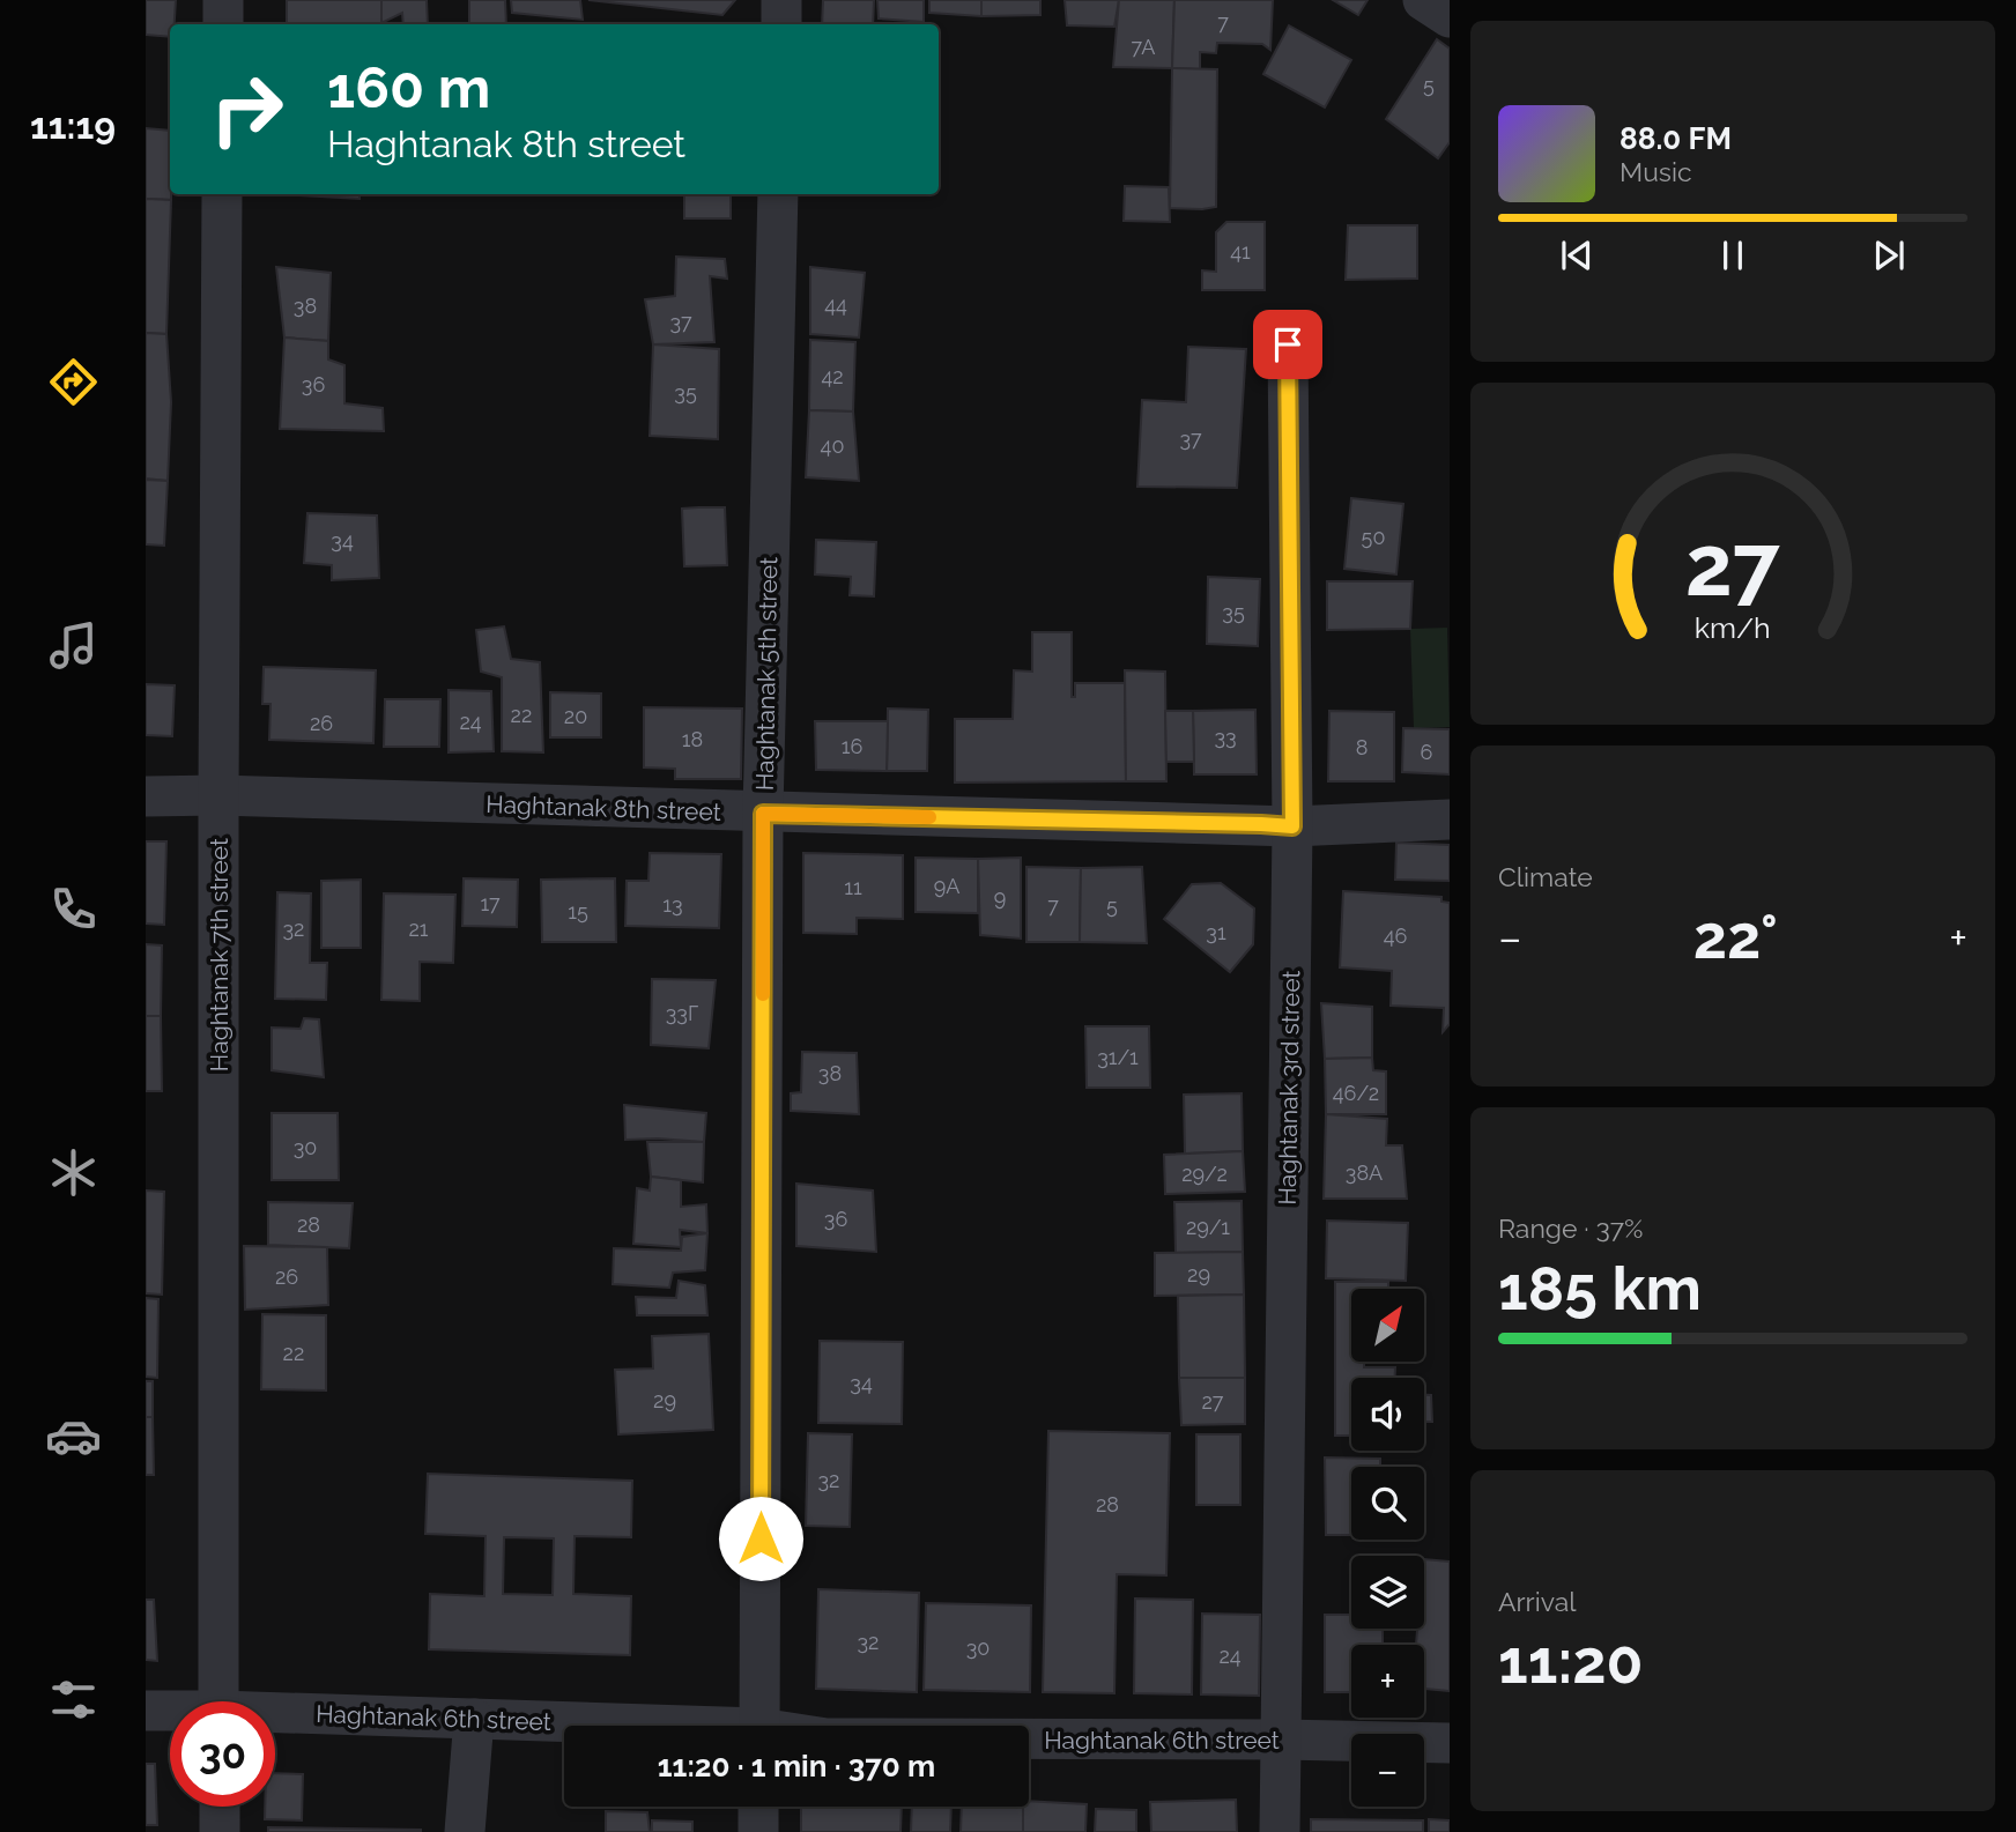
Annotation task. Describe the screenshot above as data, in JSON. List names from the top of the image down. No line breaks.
{"streets":{"street":["Haghtanak 5th street","Haghtanak 8th street","Haghtanak 7th street","Haghtanak 3rd street","Haghtanak 6th street"]},"crossings":[["Haghtanak 5th street","Haghtanak 8th street"],["Haghtanak 8th street","Haghtanak 7th street"],["Haghtanak 8th street","Haghtanak 3rd street"],["Haghtanak 3rd street","Haghtanak 6th street"]],"house_numbers":["7","7А","5","41","44","38","37","42","36","35","37","40","50","34","35","22","20","24","26","33","18","16","8","6","9А","11","9","17","13","7","5","15","32","21","31","46","33Г","31/1","38","46/2","30","38А","29/2","36","28","29/1","29","26","22","34","29","27","32","28","32","30","24"],"north":"top right","page":{"tabs":"11:19","turn":["160 m","Haghtanak 8th street"],"song":["88.0 FM","Music"],"tile":["Climate",["Range · 37%","185 km"],["Arrival","11:20"]],"heat":["−","22°","+"],"map_buttons":["+","−"],"limit":"30","trip":"11:20 · 1 min · 370 m","gauge":["27","km/h"]}}
